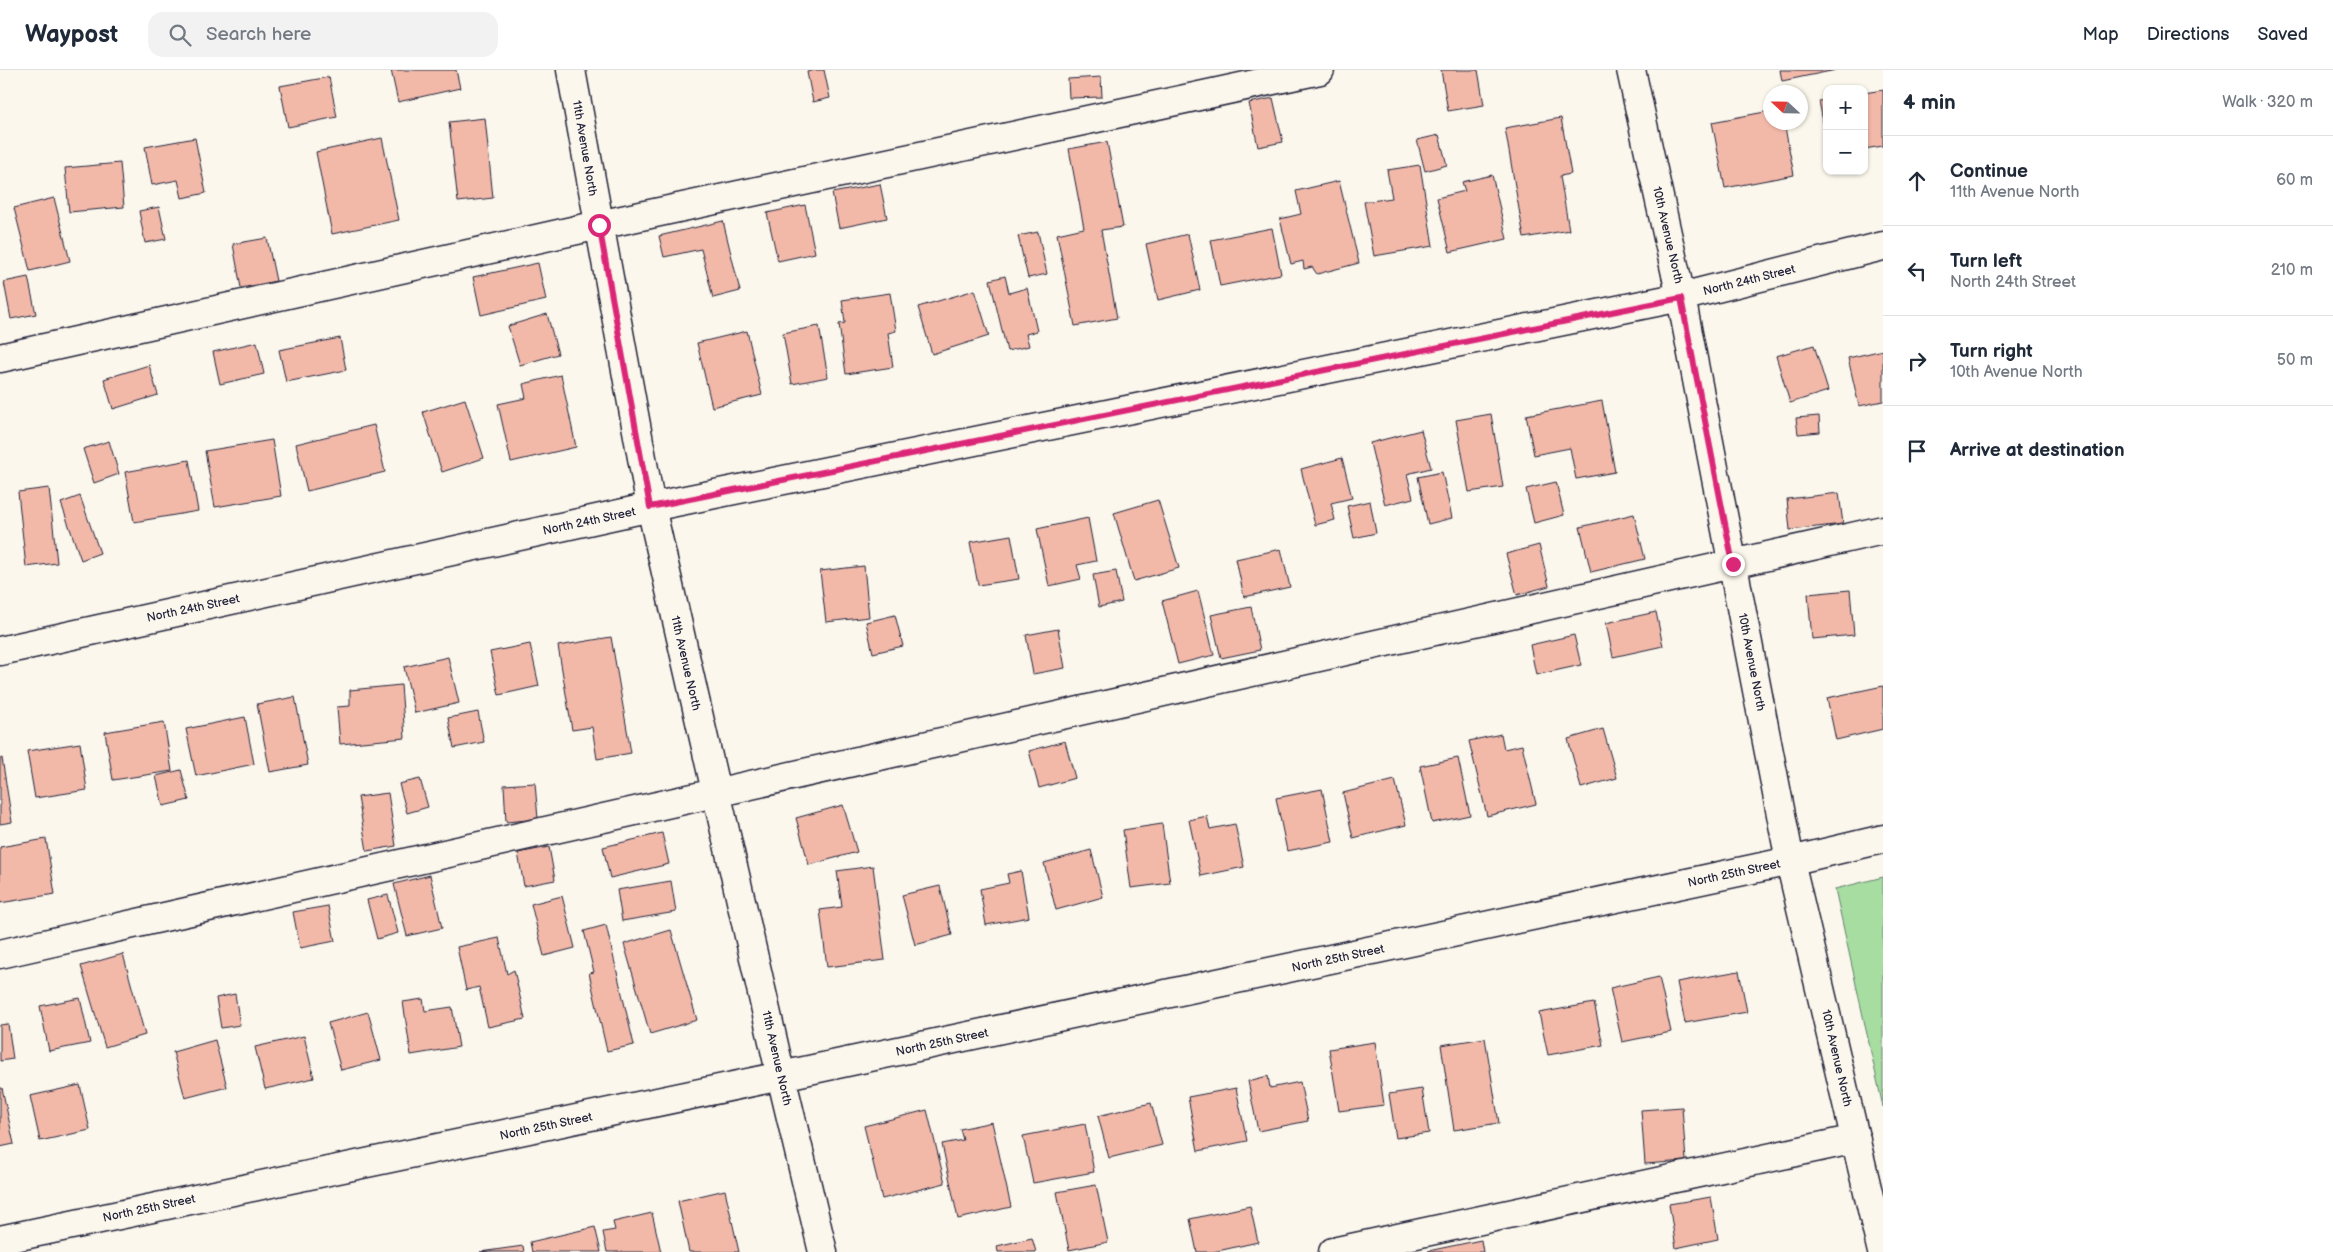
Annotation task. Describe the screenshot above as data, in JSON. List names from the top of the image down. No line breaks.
{"streets":{"street":["11th Avenue North","10th Avenue North","North 24th Street","North 25th Street"]},"crossings":[["11th Avenue North","North 24th Street"],["11th Avenue North","North 25th Street"],["10th Avenue North","North 24th Street"],["10th Avenue North","North 25th Street"]],"north":"left","page":{"header":"Waypost","search":"Search here","nav":["Map","Directions","Saved"],"heading":["4 min","Walk · 320 m"],"map_buttons":["+","−"],"list":[["Continue","11th Avenue North","60 m"],["Turn left","North 24th Street","210 m"],["Turn right","10th Avenue North","50 m"],"Arrive at destination"]}}
